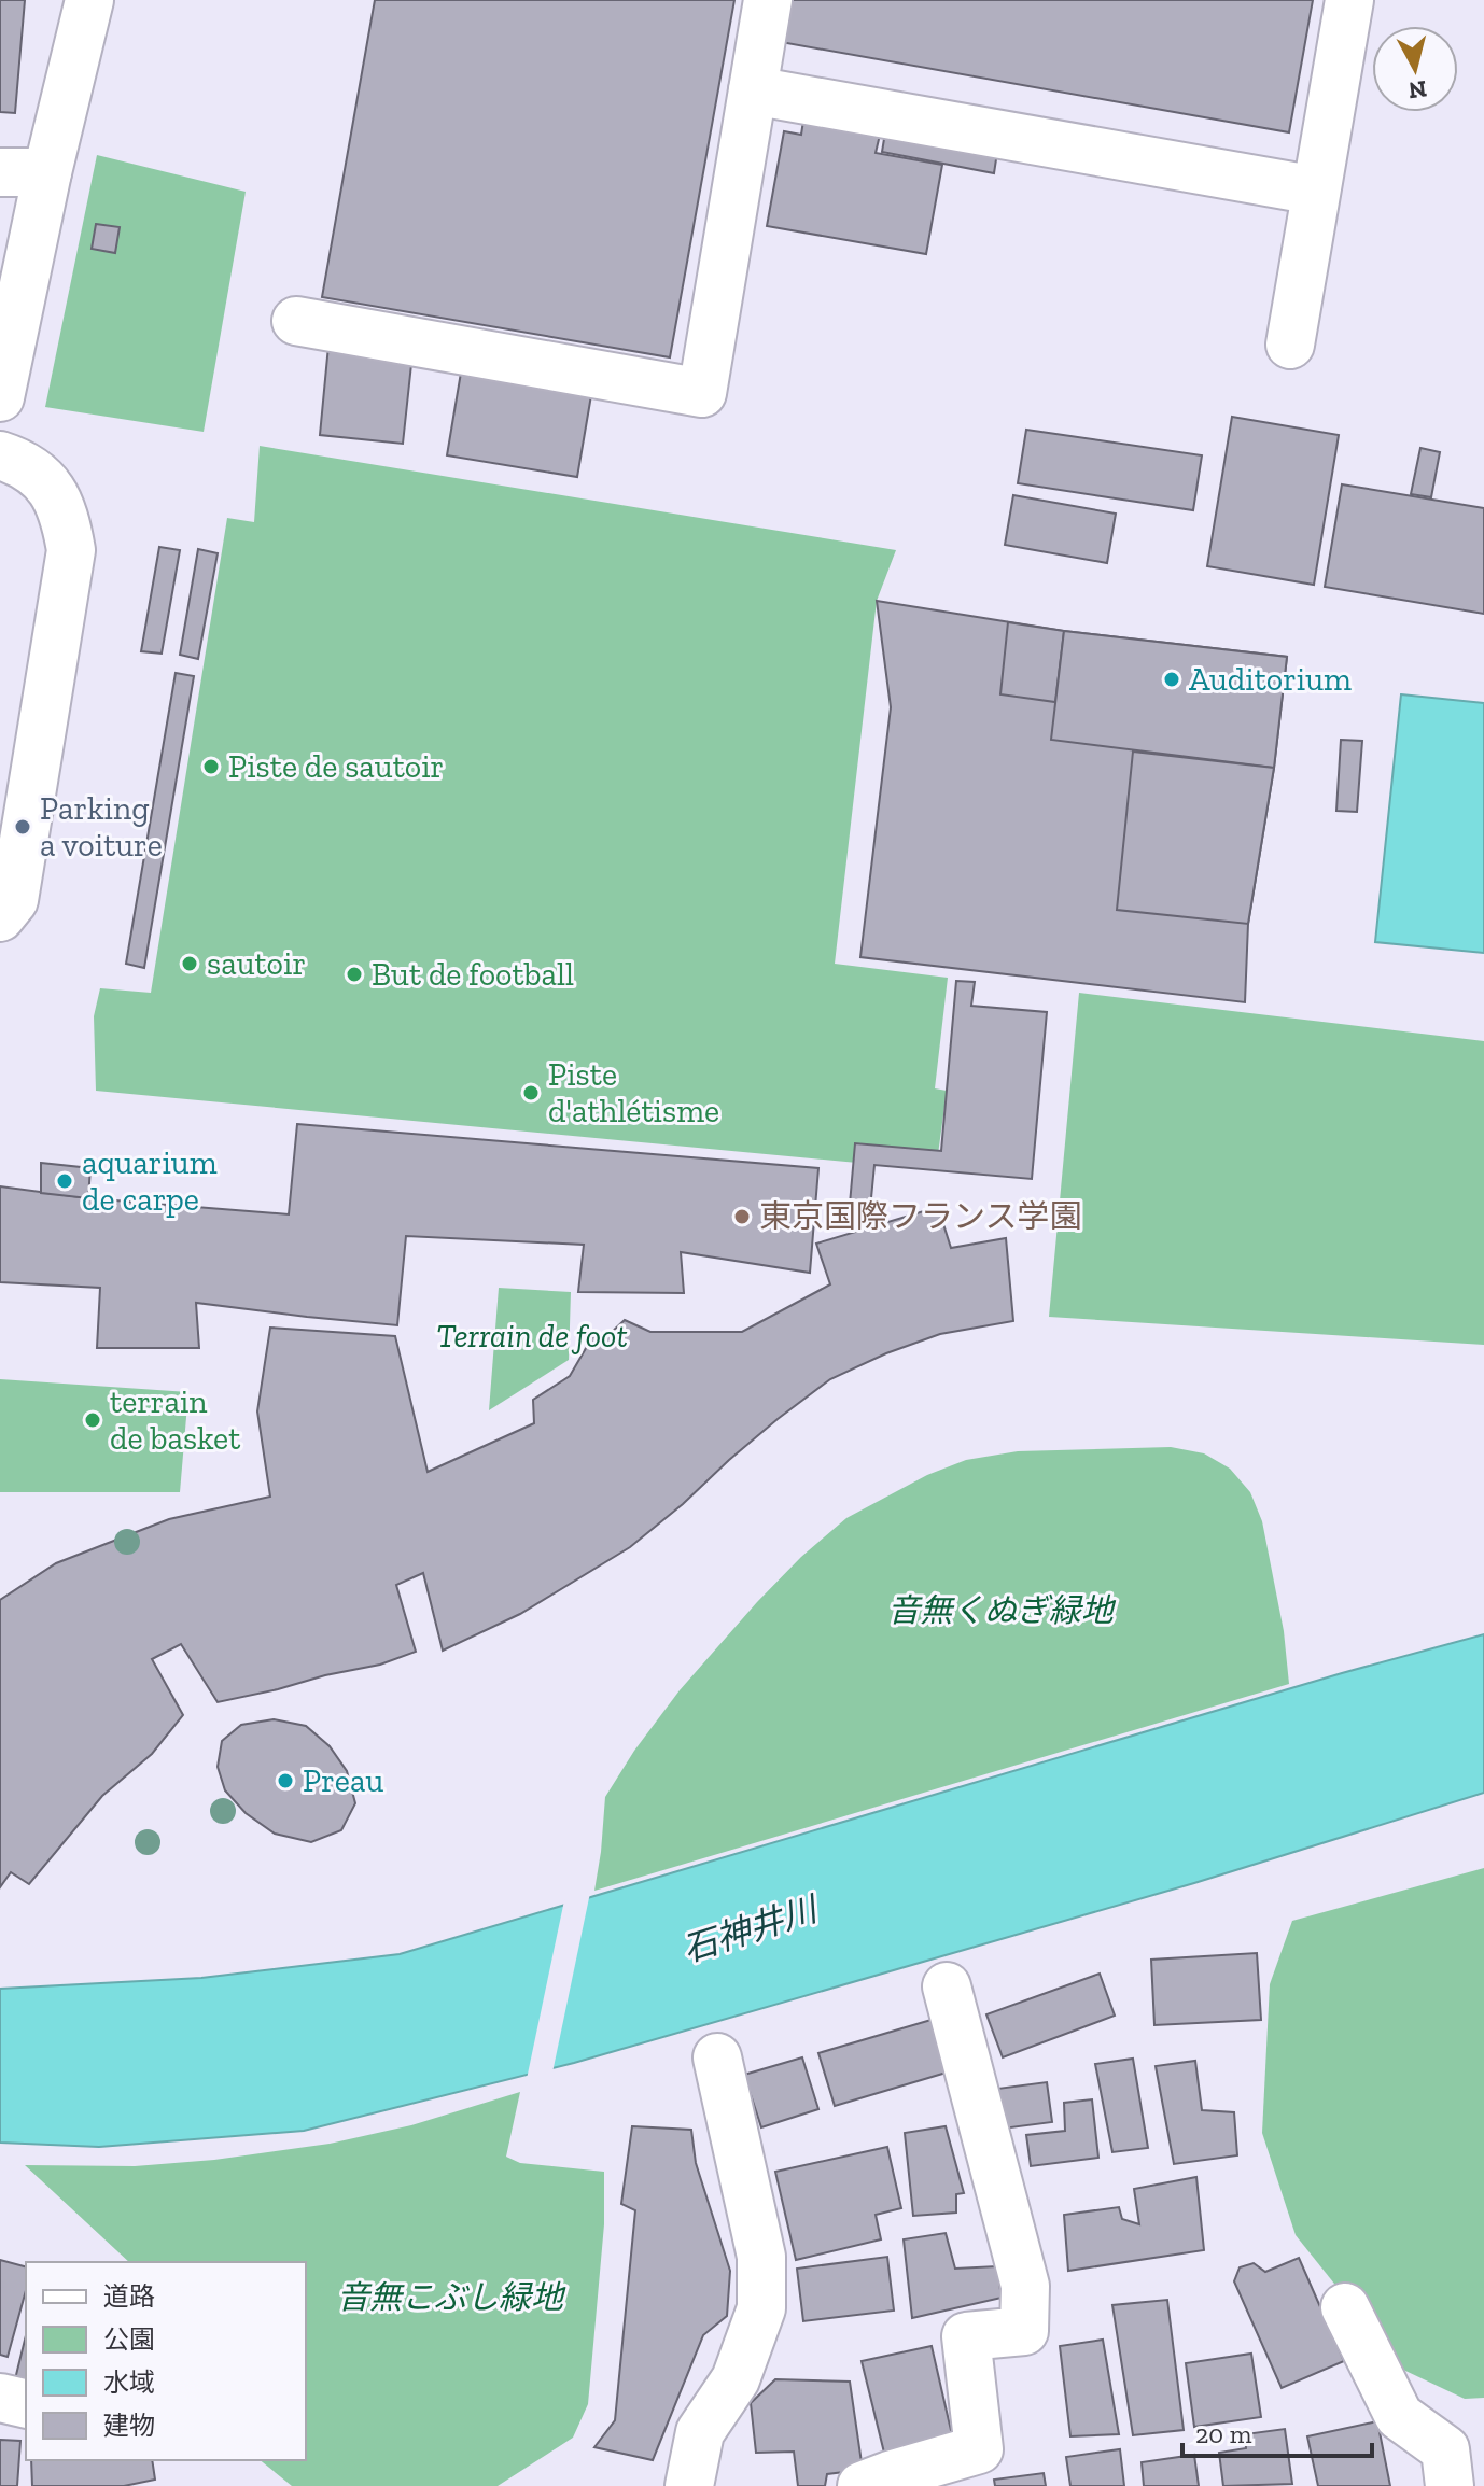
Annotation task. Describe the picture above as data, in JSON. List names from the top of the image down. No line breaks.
{"water":["石神井川"],"parks":["Terrain de foot","音無くぬぎ緑地","音無こぶし緑地"],"places":["Auditorium","Piste de sautoir","Parking a voiture","sautoir","But de football","Piste d'athlétisme","aquarium de carpe","東京国際フランス学園","terrain de basket","Preau"],"legend":["道路","公園","水域","建物"],"scale_bar":"20 m","north":"bottom"}
